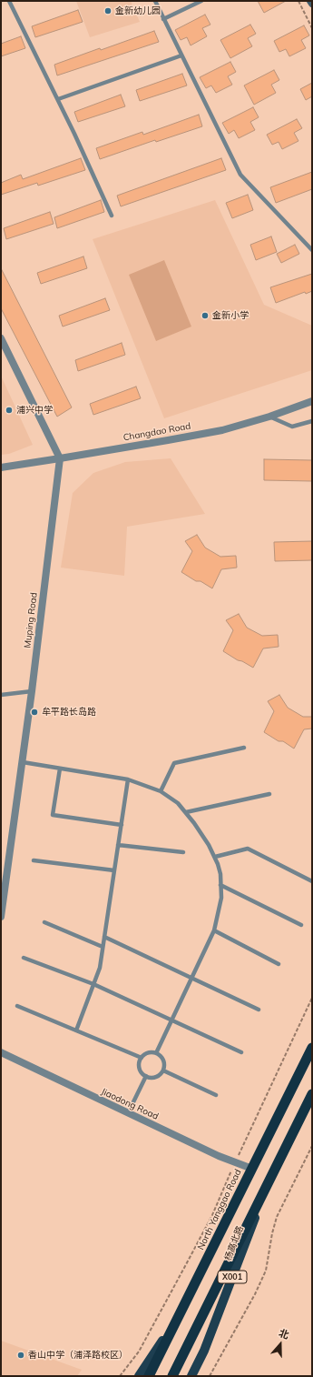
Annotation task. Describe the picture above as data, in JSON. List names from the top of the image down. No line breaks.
{"streets":{"highway":["North Yanggao Road","X001"],"main road":["杨高北路"],"street":["Changdao Road","Muping Road","Jiaodong Road"]},"crossings":[["Changdao Road","Muping Road"],["Jiaodong Road","North Yanggao Road"],["杨高北路","X001"]],"places":["金新幼儿园","金新小学","浦兴中学","牟平路长岛路","香山中学（浦泽路校区）"],"north":"top"}
